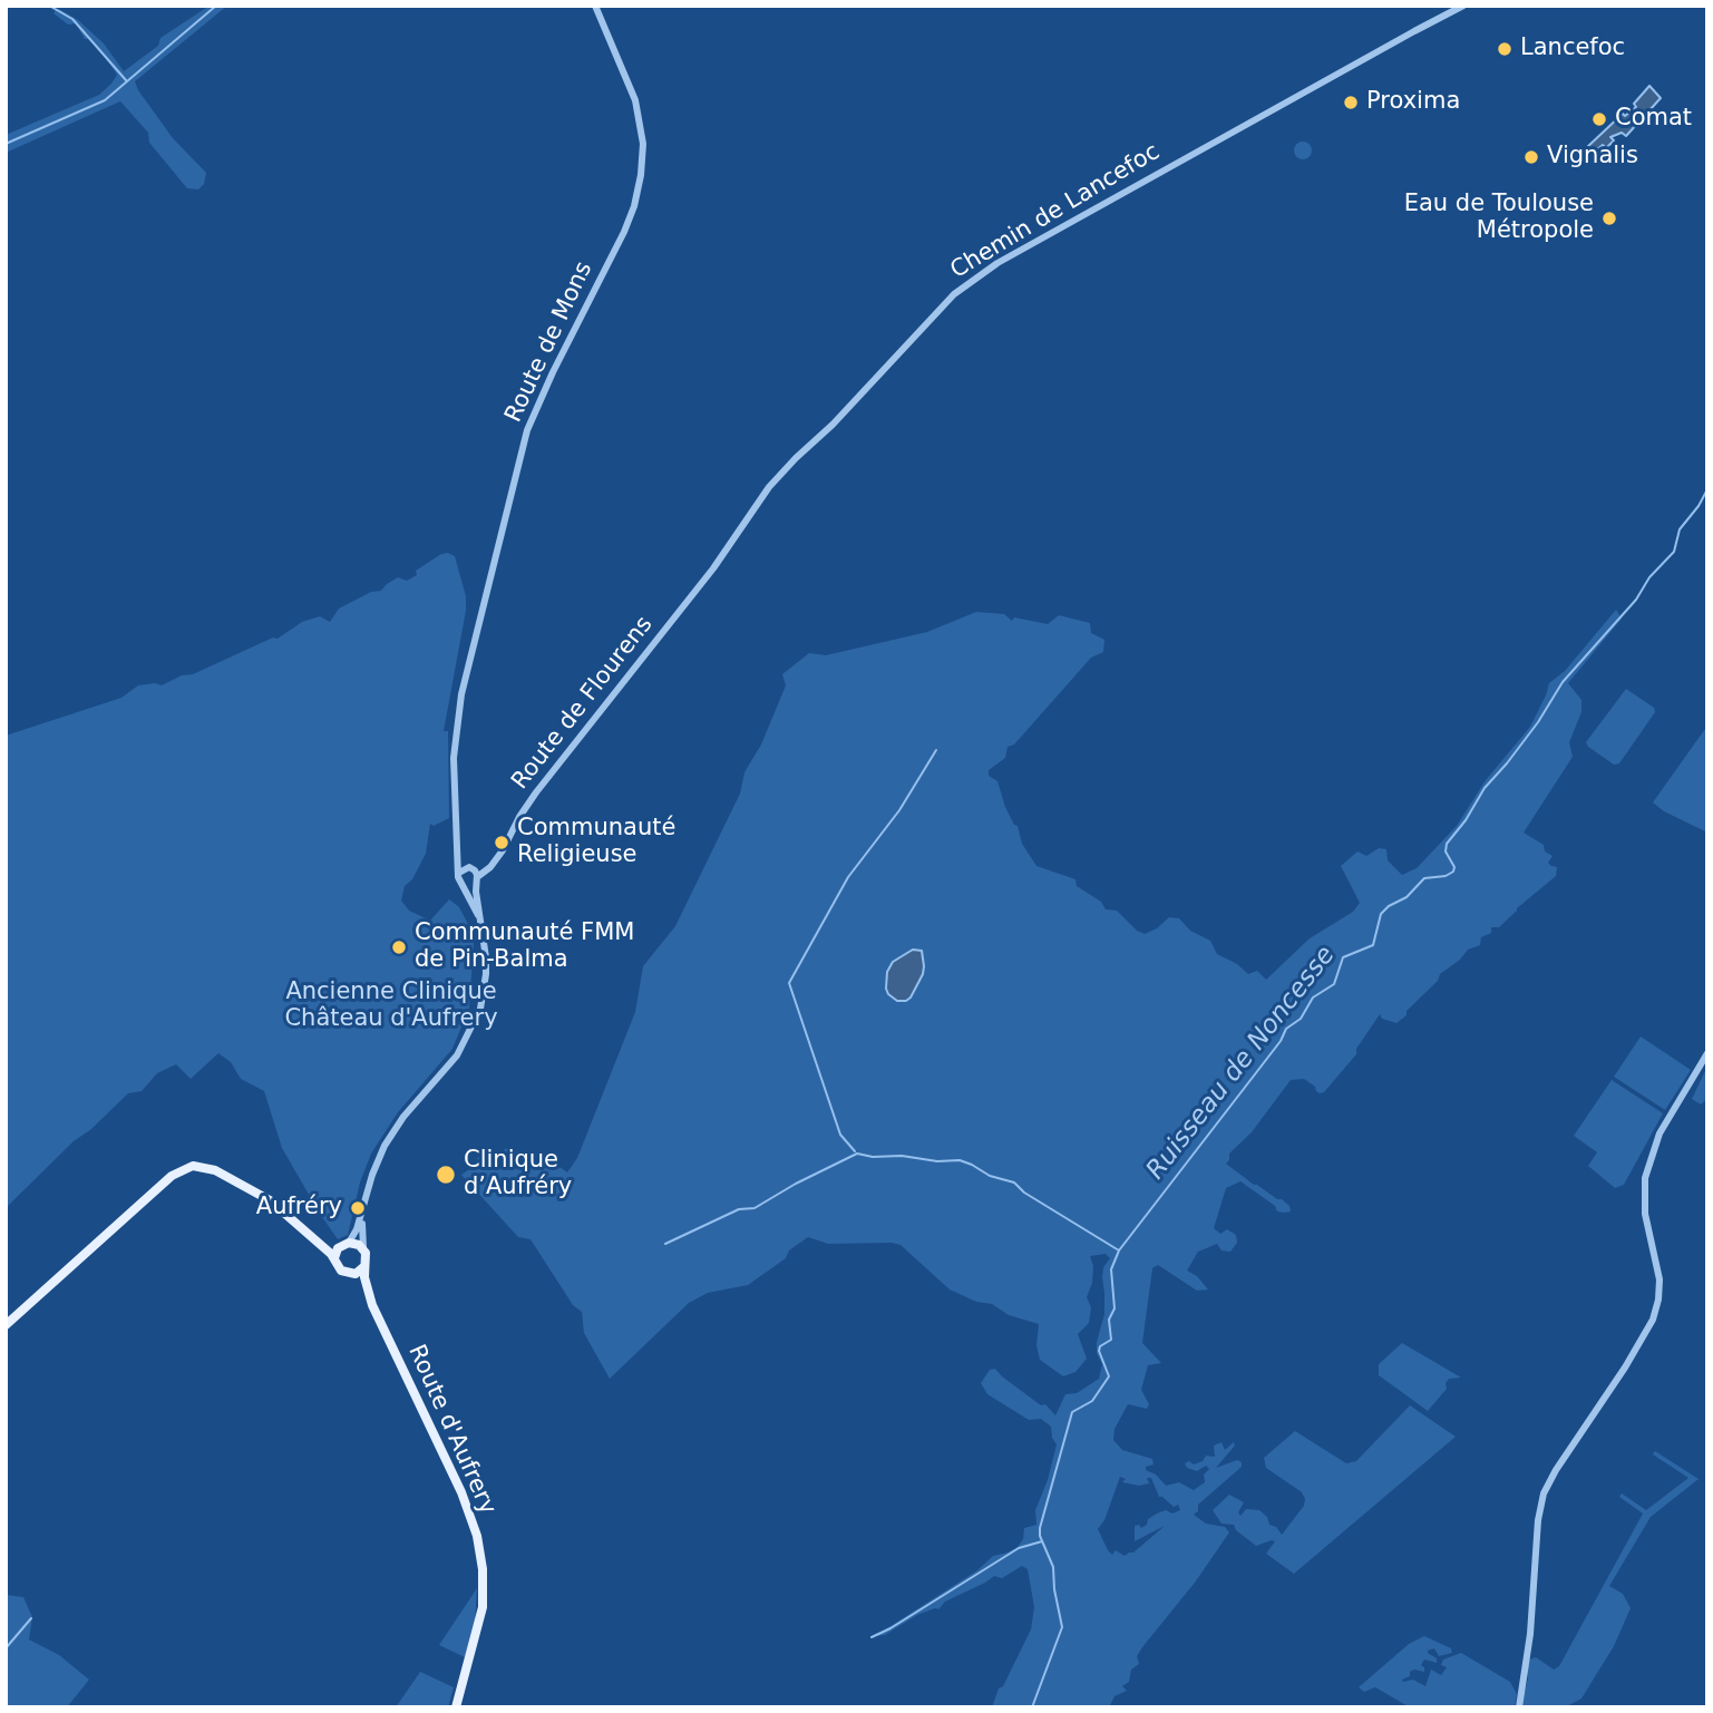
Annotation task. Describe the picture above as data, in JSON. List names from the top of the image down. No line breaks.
{"streets":{"main road":["Route d'Aufrery"],"street":["Chemin de Lancefoc","Route de Mons","Route de Flourens"]},"crossings":[["Chemin de Lancefoc","Route de Flourens"]],"water":["Ruisseau de Noncesse"],"parks":["Ancienne Clinique Château d'Aufrery"],"places":["Lancefoc","Proxima","Comat","Vignalis","Eau de Toulouse Métropole","Communauté Religieuse","Communauté FMM de Pin-Balma","Clinique d’Aufréry","Aufréry"]}
